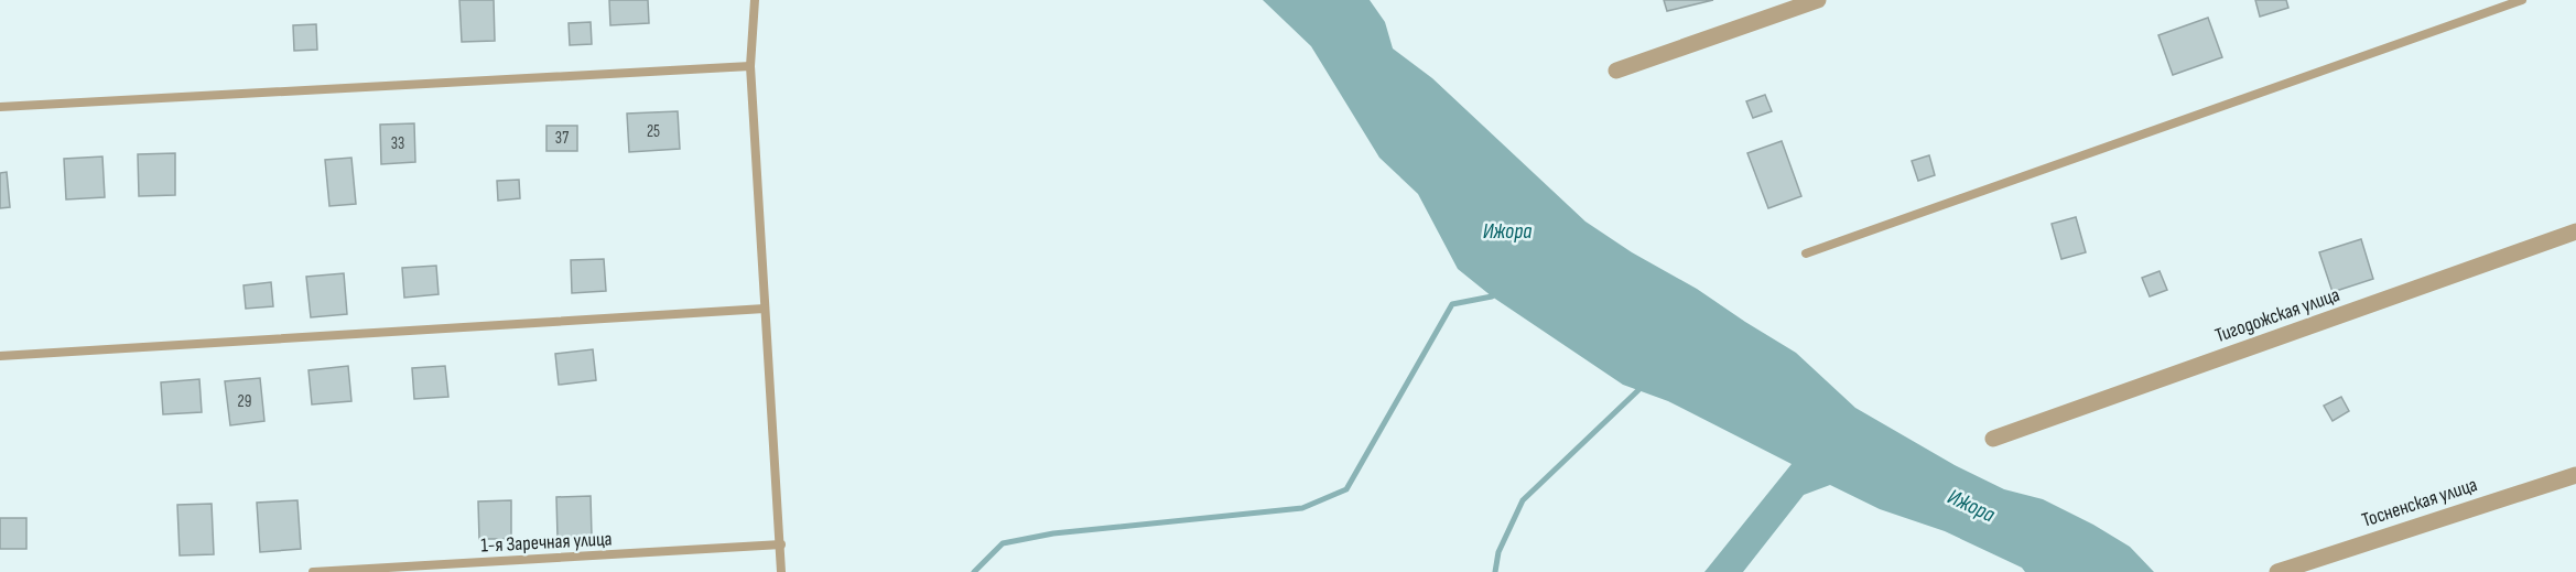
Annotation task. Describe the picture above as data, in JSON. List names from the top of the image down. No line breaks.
{"streets":{"street":["Тигодожская улица","Тосненская улица"],"lane":["1-я Заречная улица"]},"water":["Ижора"],"house_numbers":["25","37","33","29"]}
